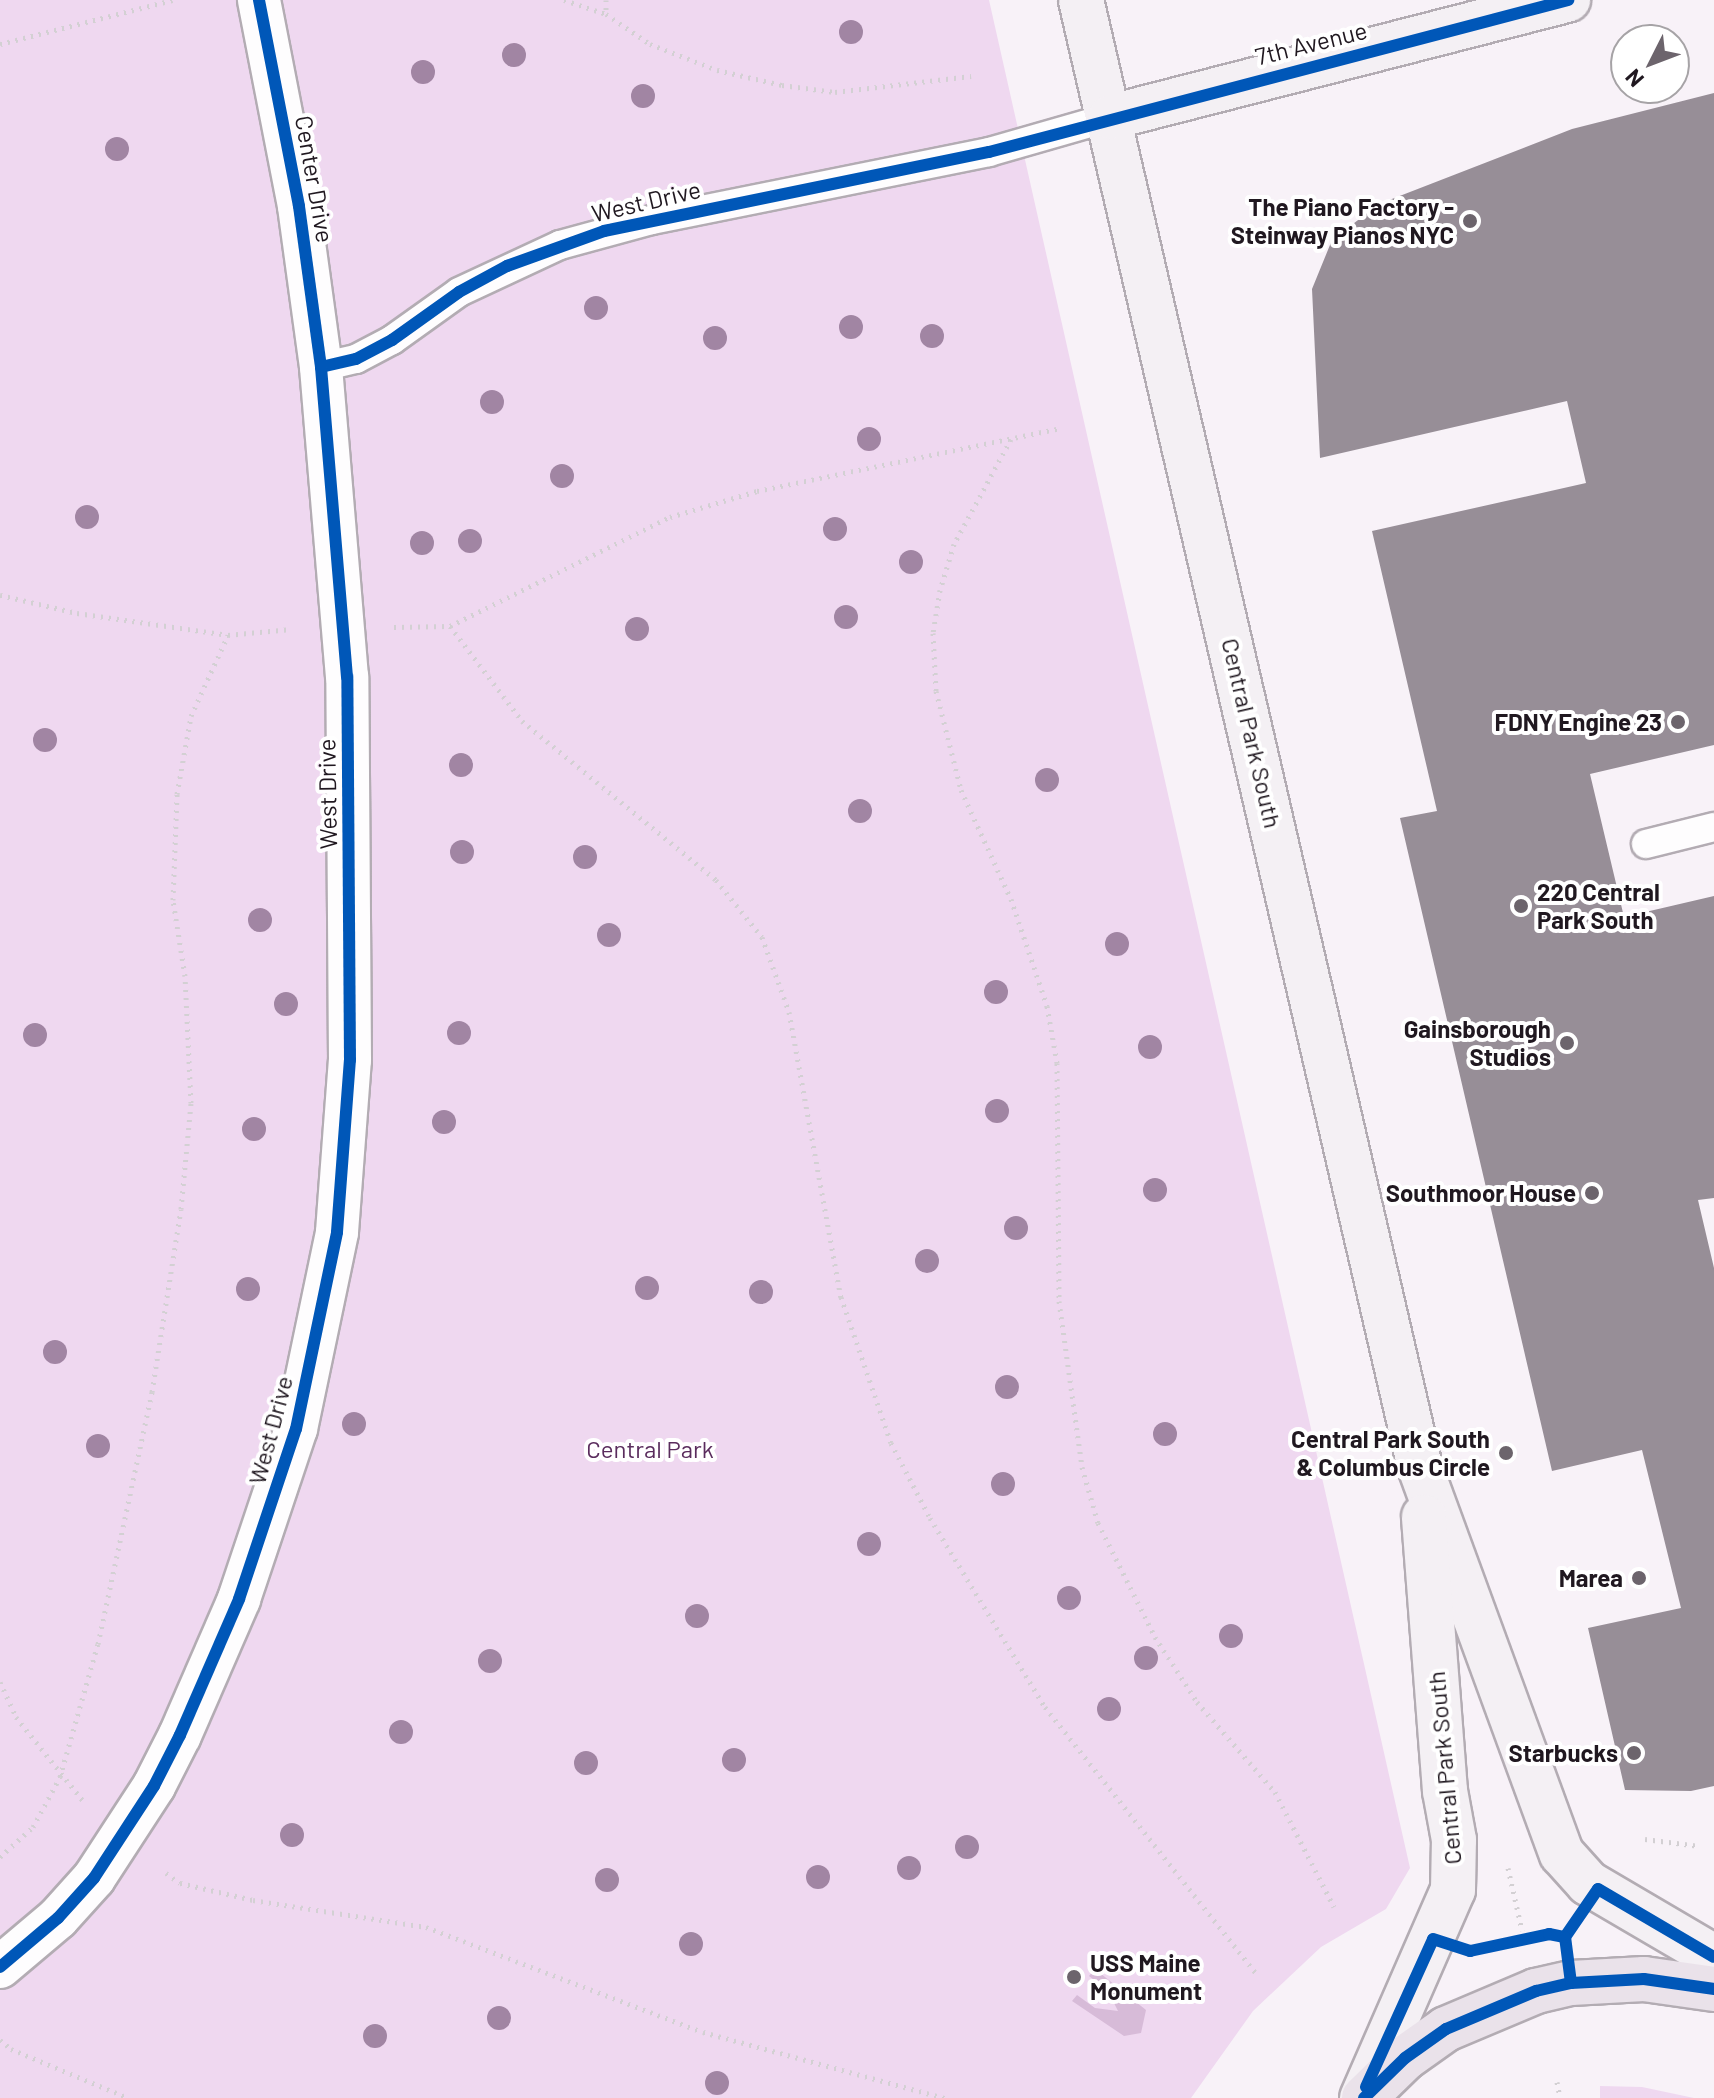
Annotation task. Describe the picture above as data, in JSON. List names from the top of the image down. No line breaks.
{"streets":{"main road":["7th Avenue","Central Park South"],"street":["Center Drive","West Drive"]},"crossings":[["7th Avenue","West Drive"],["7th Avenue","Central Park South"],["Center Drive","West Drive"],["West Drive","Central Park South"]],"parks":["Central Park"],"places":["The Piano Factory - Steinway Pianos NYC","FDNY Engine 23","220 Central Park South","Gainsborough Studios","Southmoor House","Central Park South & Columbus Circle","Marea","Starbucks","USS Maine Monument"],"north":"bottom left"}
